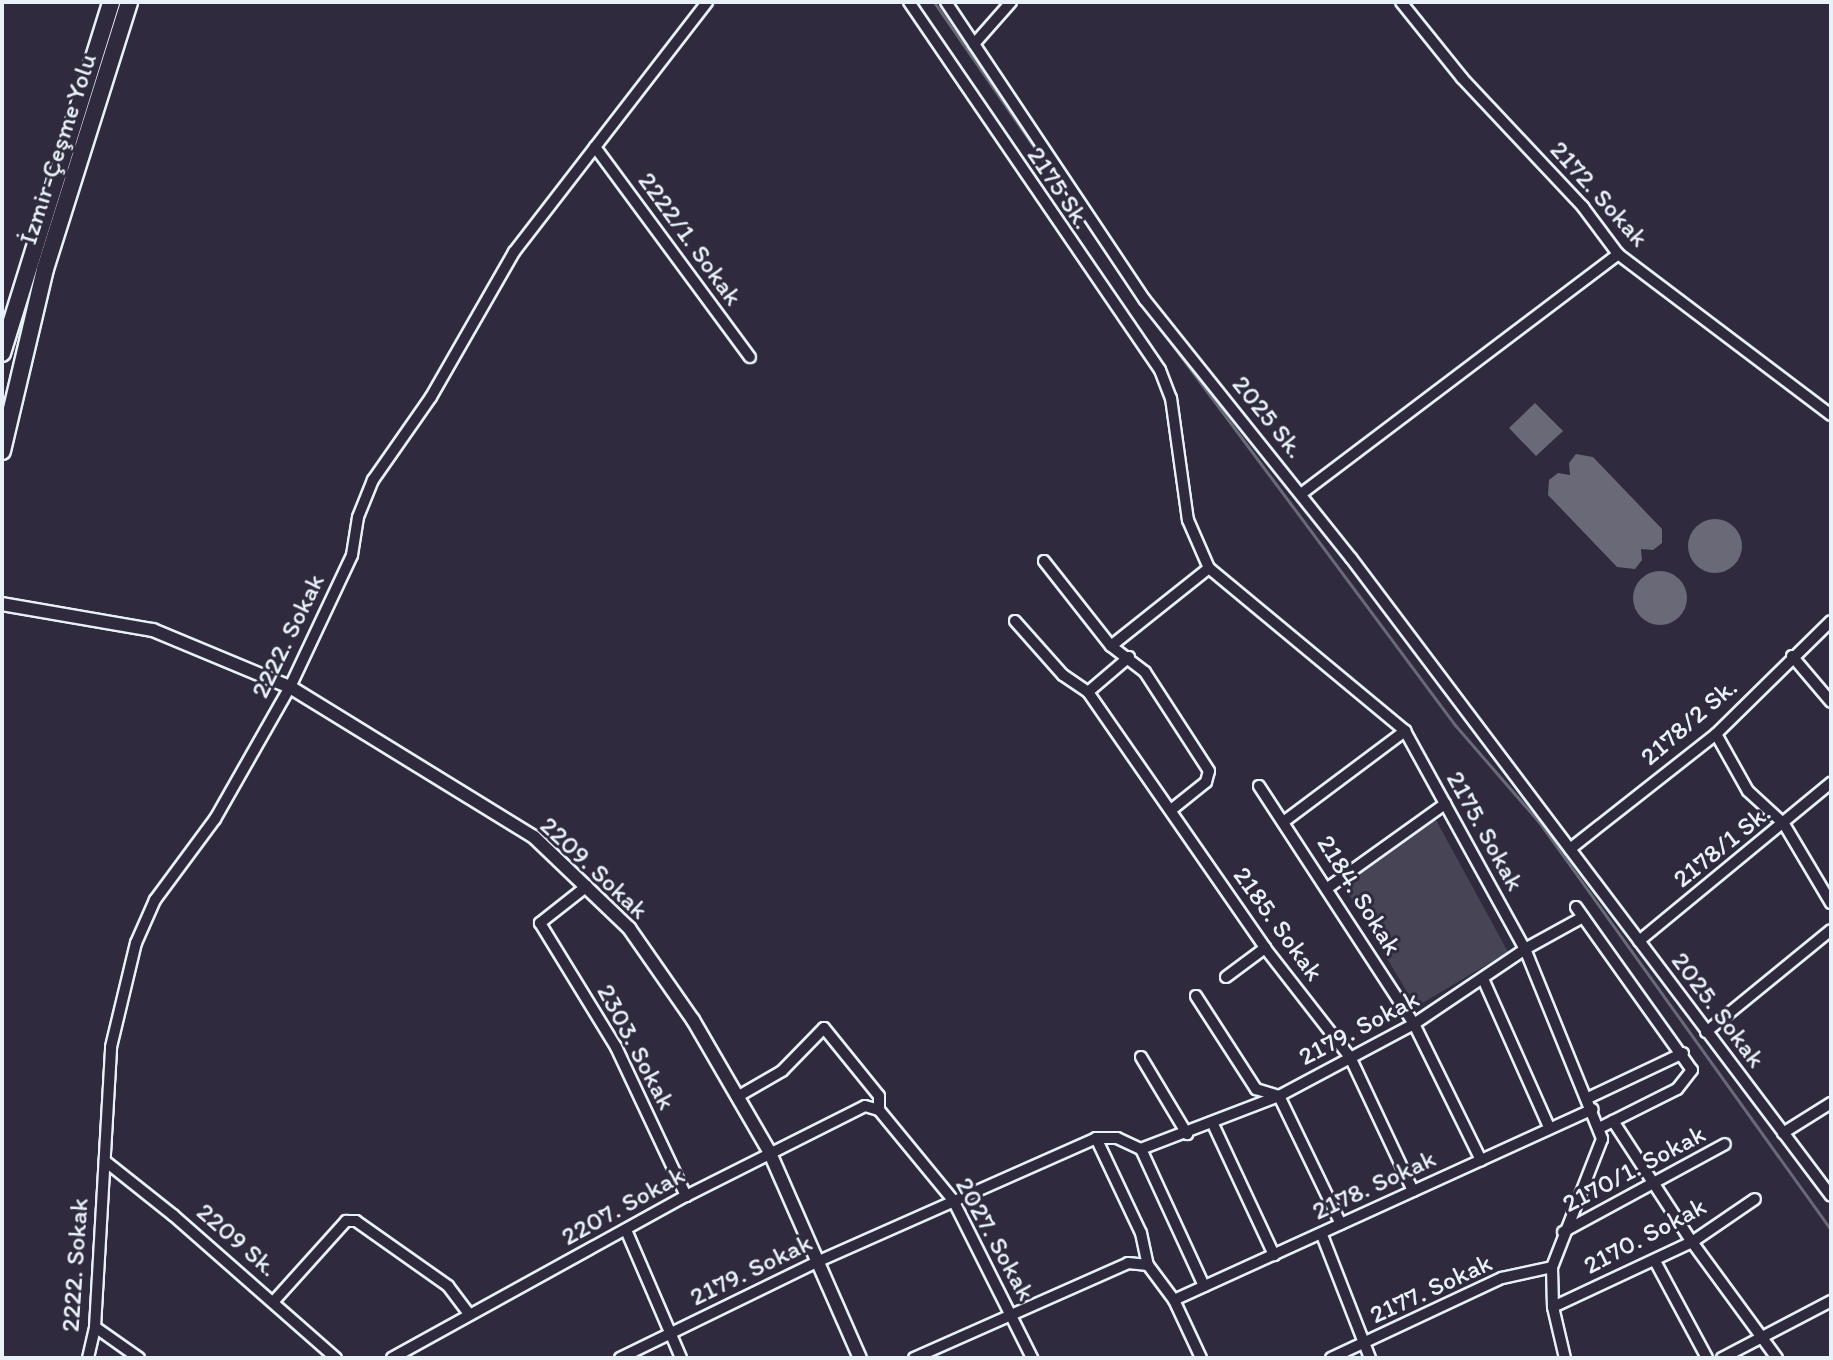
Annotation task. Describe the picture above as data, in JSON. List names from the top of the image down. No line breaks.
{"streets":{"highway":["İzmir-Çeşme Yolu"],"street":["2175 Sk.","2172. Sokak","2222/1. Sokak","2025 Sk.","2222. Sokak","2178/2 Sk.","2175. Sokak","2178/1 Sk.","2209. Sokak","2184. Sokak","2185. Sokak","2025. Sokak","2179. Sokak","2303. Sokak","2170/1. Sokak","2178. Sokak","2207. Sokak","2170. Sokak","2027. Sokak","2209 Sk.","2177. Sokak"]},"crossings":[["2175 Sk.","2175. Sokak"],["2222/1. Sokak","2222. Sokak"],["2025 Sk.","2178/2 Sk."],["2025 Sk.","2025. Sokak"],["2222. Sokak","2209. Sokak"],["2222. Sokak","2209 Sk."],["2178/2 Sk.","2025. Sokak"],["2175. Sokak","2179. Sokak"],["2175. Sokak","2170/1. Sokak"],["2175. Sokak","2178. Sokak"],["2175. Sokak","2170. Sokak"],["2175. Sokak","2177. Sokak"],["2178/1 Sk.","2025. Sokak"],["2209. Sokak","2179. Sokak"],["2209. Sokak","2303. Sokak"],["2209. Sokak","2207. Sokak"],["2209. Sokak","2027. Sokak"],["2184. Sokak","2179. Sokak"],["2184. Sokak","2178. Sokak"],["2185. Sokak","2179. Sokak"],["2185. Sokak","2178. Sokak"],["2179. Sokak","2027. Sokak"],["2303. Sokak","2207. Sokak"],["2207. Sokak","2027. Sokak"]]}
